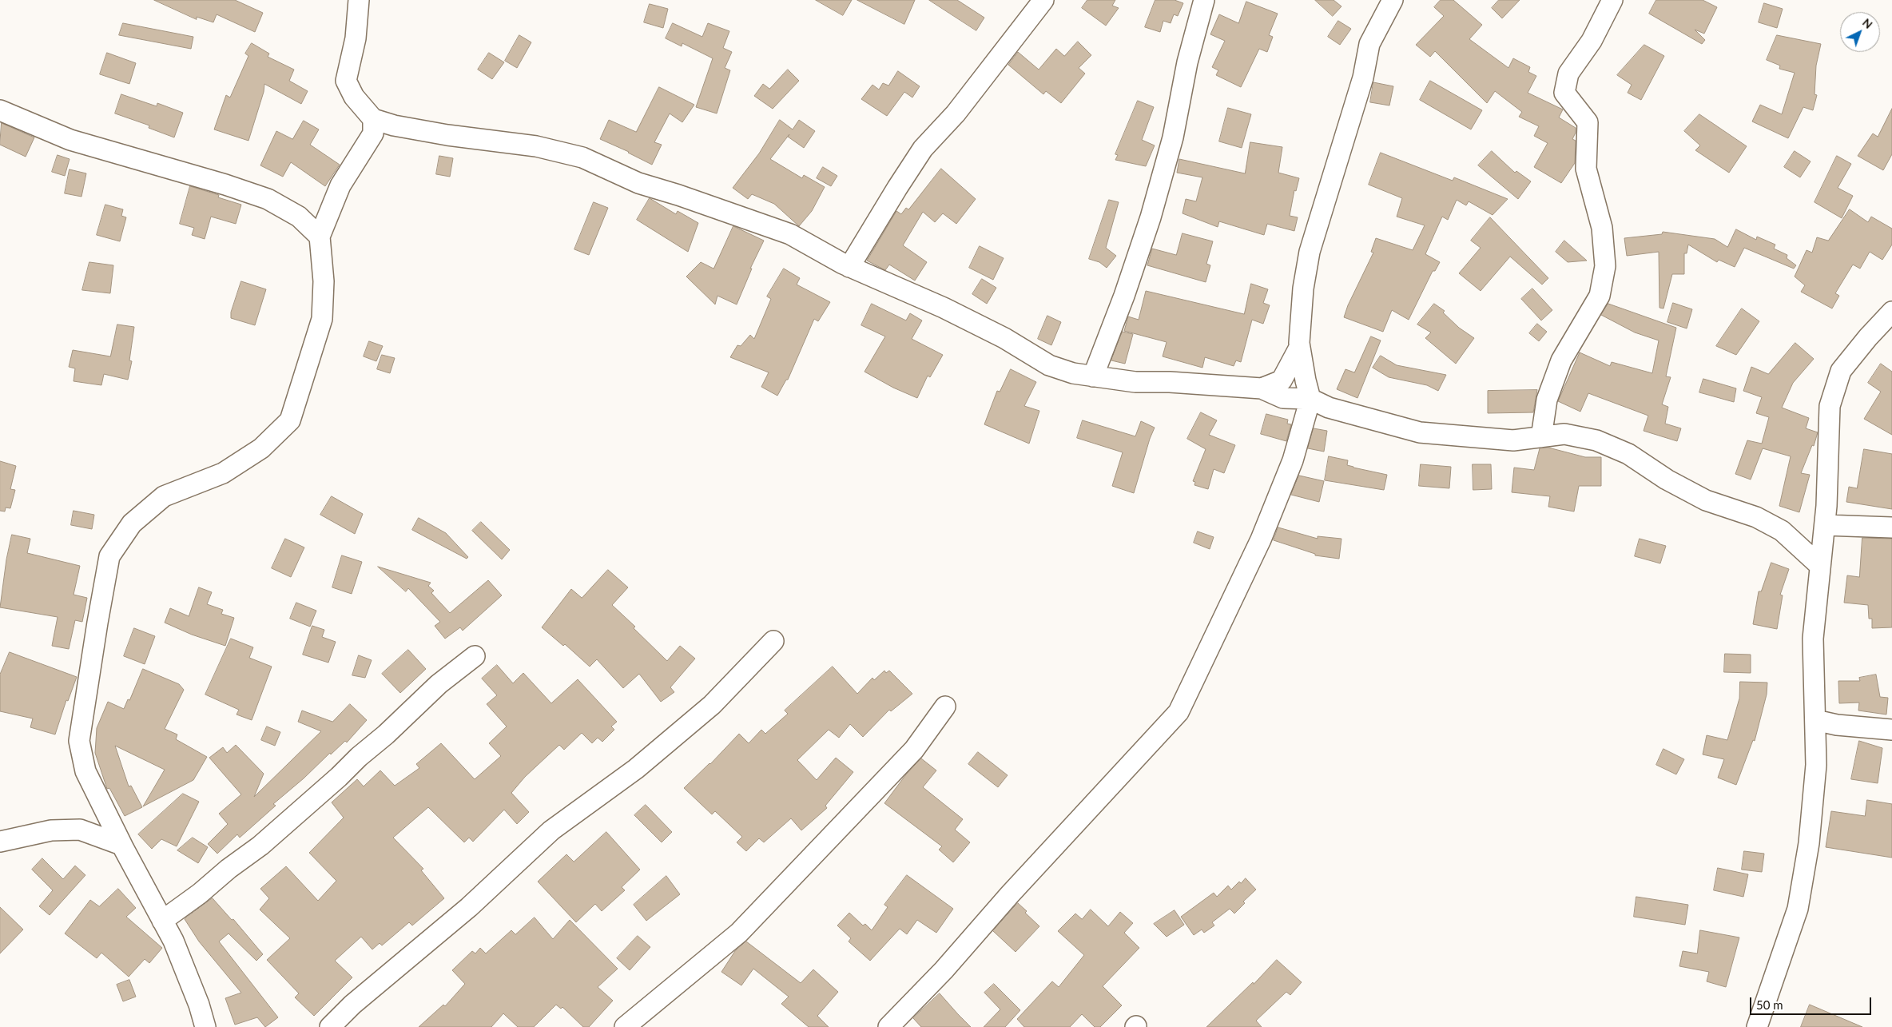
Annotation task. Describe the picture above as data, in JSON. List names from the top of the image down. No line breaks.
{"scale_bar":"50 m","north":"top right"}
